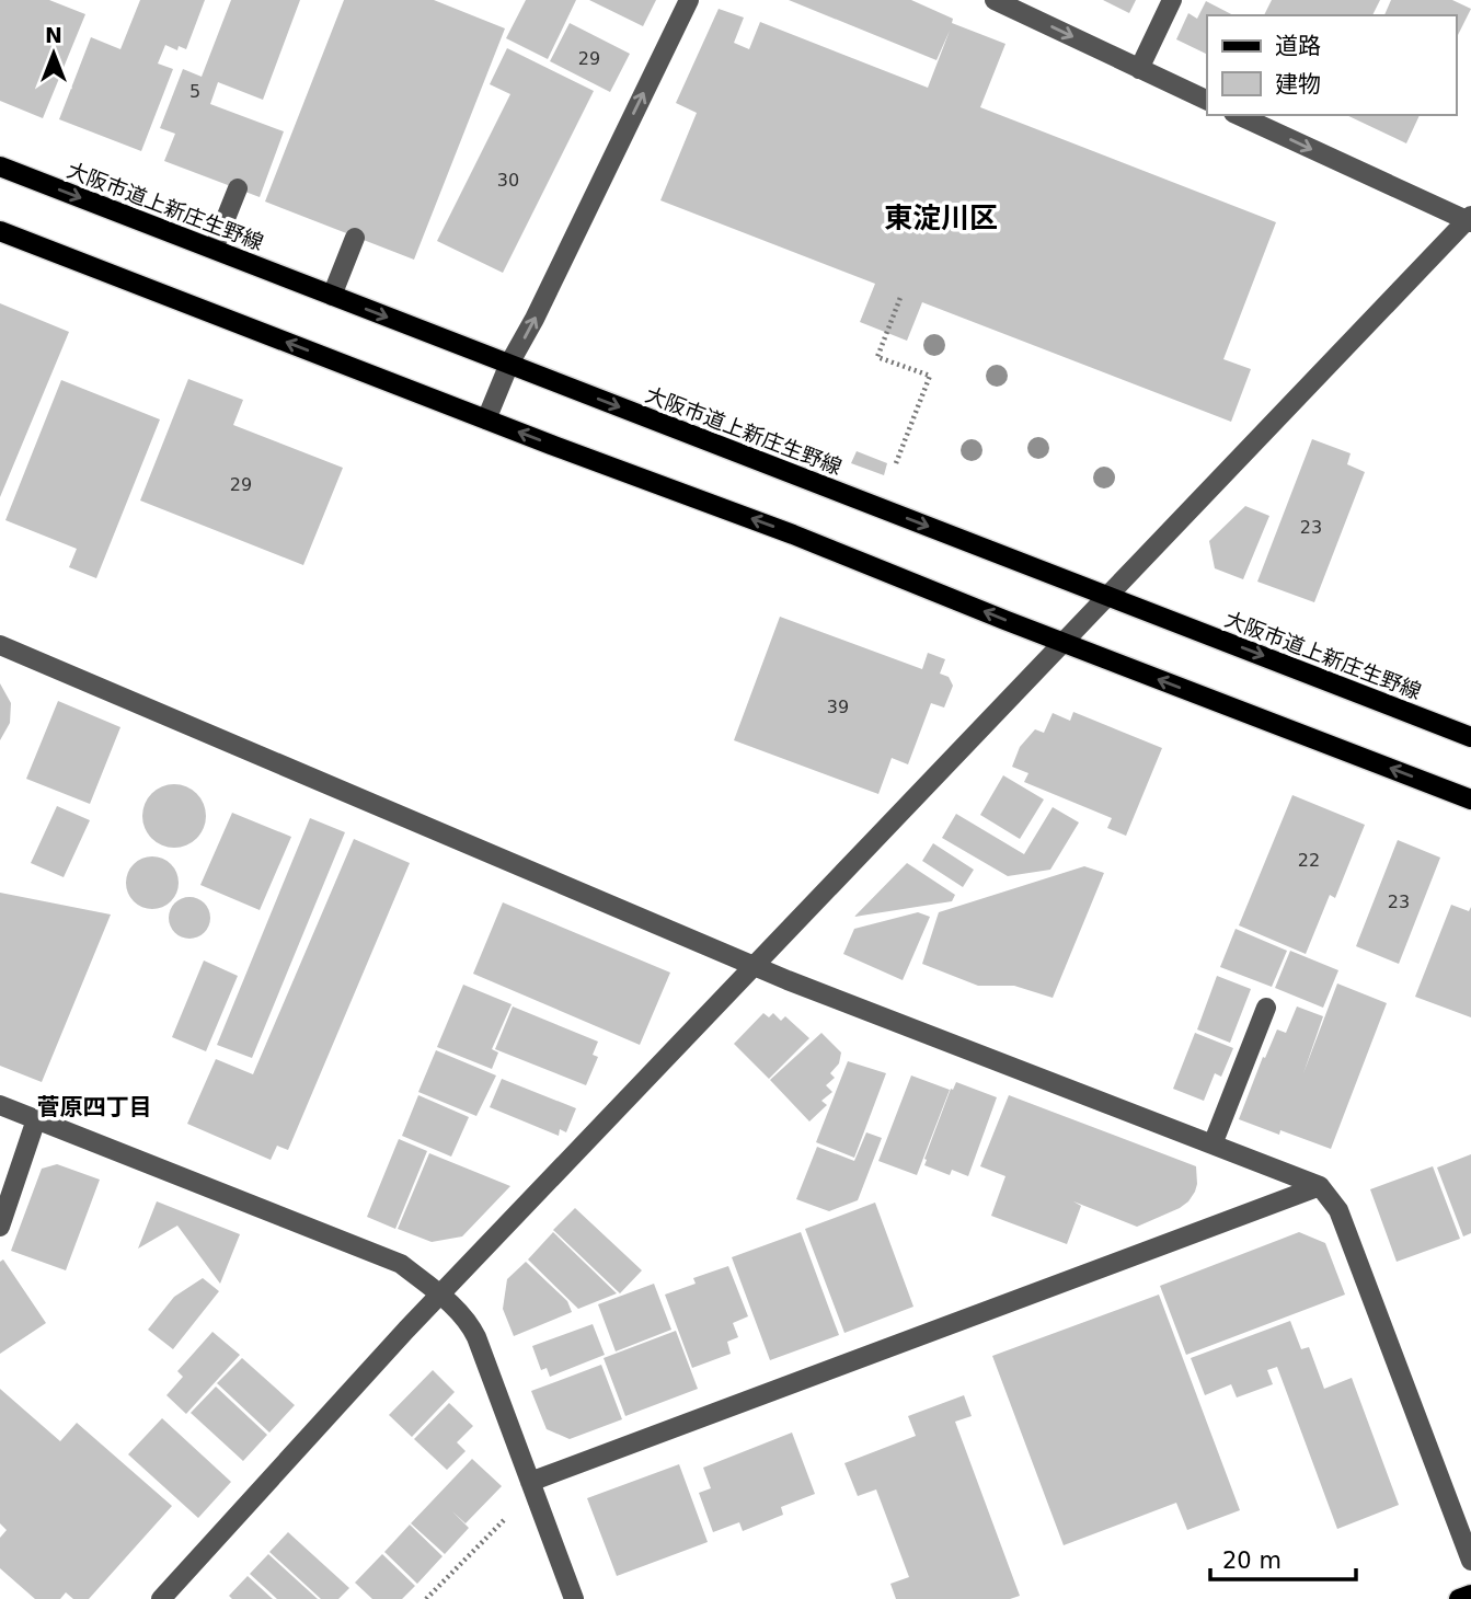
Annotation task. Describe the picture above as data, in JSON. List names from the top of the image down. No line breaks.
{"streets":{"main road":["大阪市道上新庄生野線"]},"districts":["東淀川区","菅原四丁目"],"house_numbers":["29","5","30","29","23","39","22","23"],"legend":["道路","建物"],"scale_bar":"20 m","north":"top"}
